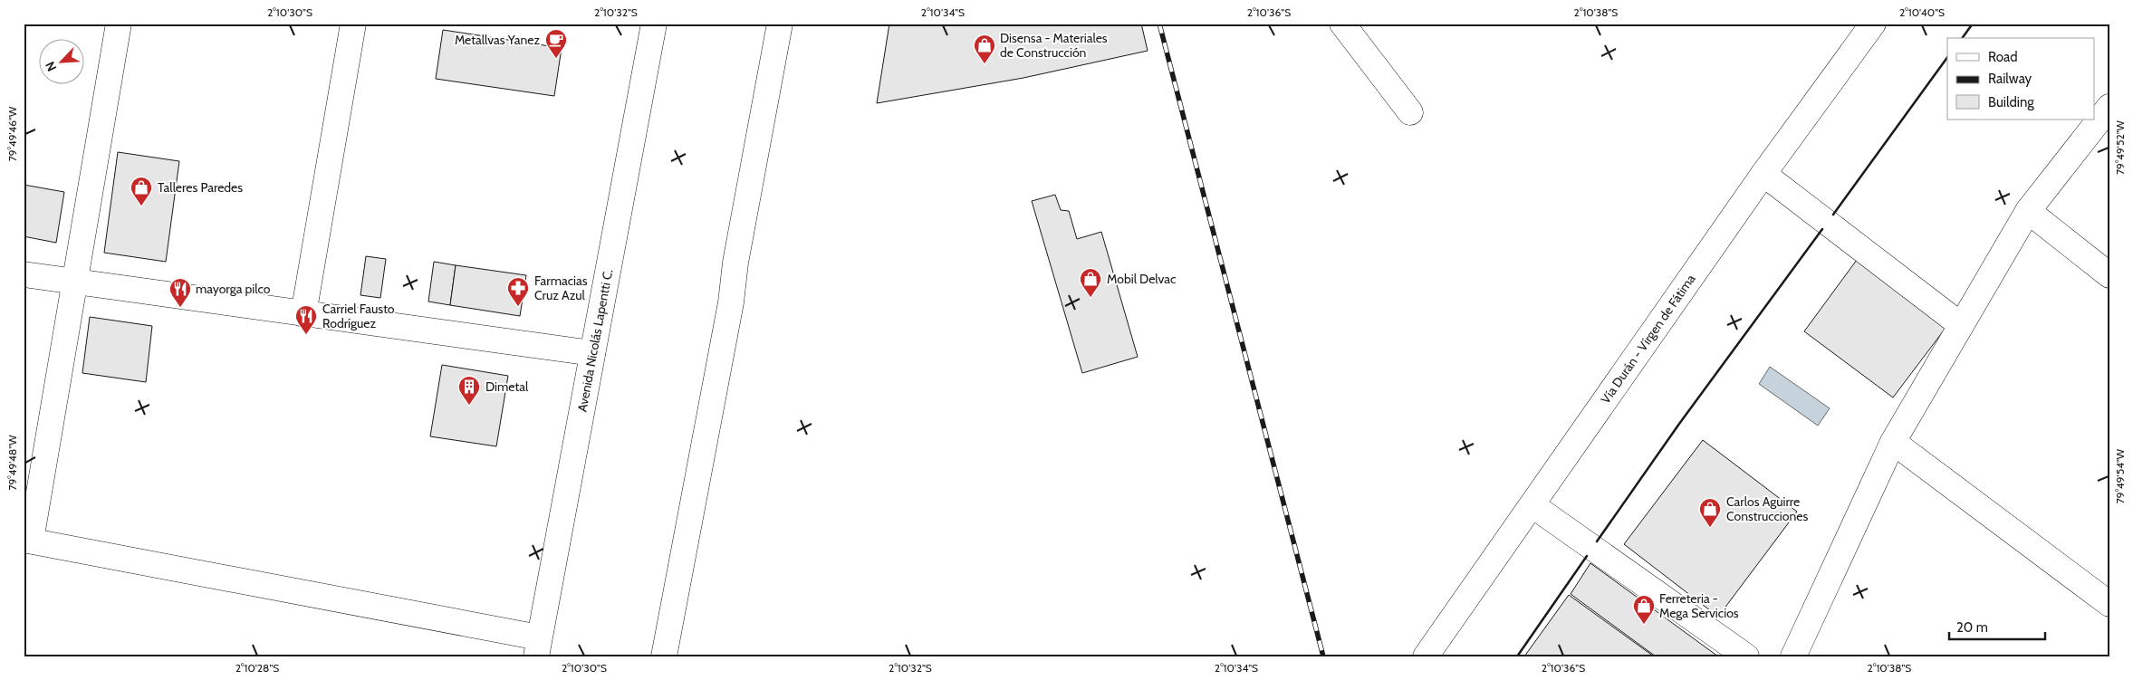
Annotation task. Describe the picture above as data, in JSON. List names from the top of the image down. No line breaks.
{"streets":{"main road":["Vía Durán - Vírgen de Fátima","Avenida Nicolás Lapentti C."]},"places":{"cafe":["Metallvas Yanez"],"shop":["Disensa - Materiales de Construcción","Talleres Paredes","Mobil Delvac","Carlos Aguirre Construcciones","Ferreteria - Mega Servicios"],"pharmacy":["Farmacias Cruz Azul"],"restaurant":["mayorga pilco","Carriel Fausto Rodríguez"],"building":["Dimetal"]},"legend":["Road","Railway","Building"],"scale_bar":"20 m","north":"bottom left","coordinates":["2°10'30\"S","2°10'32\"S","2°10'34\"S","2°10'36\"S","2°10'38\"S","2°10'40\"S","79°49'46\"W","79°49'52\"W","79°49'48\"W","79°49'54\"W","2°10'28\"S"]}
